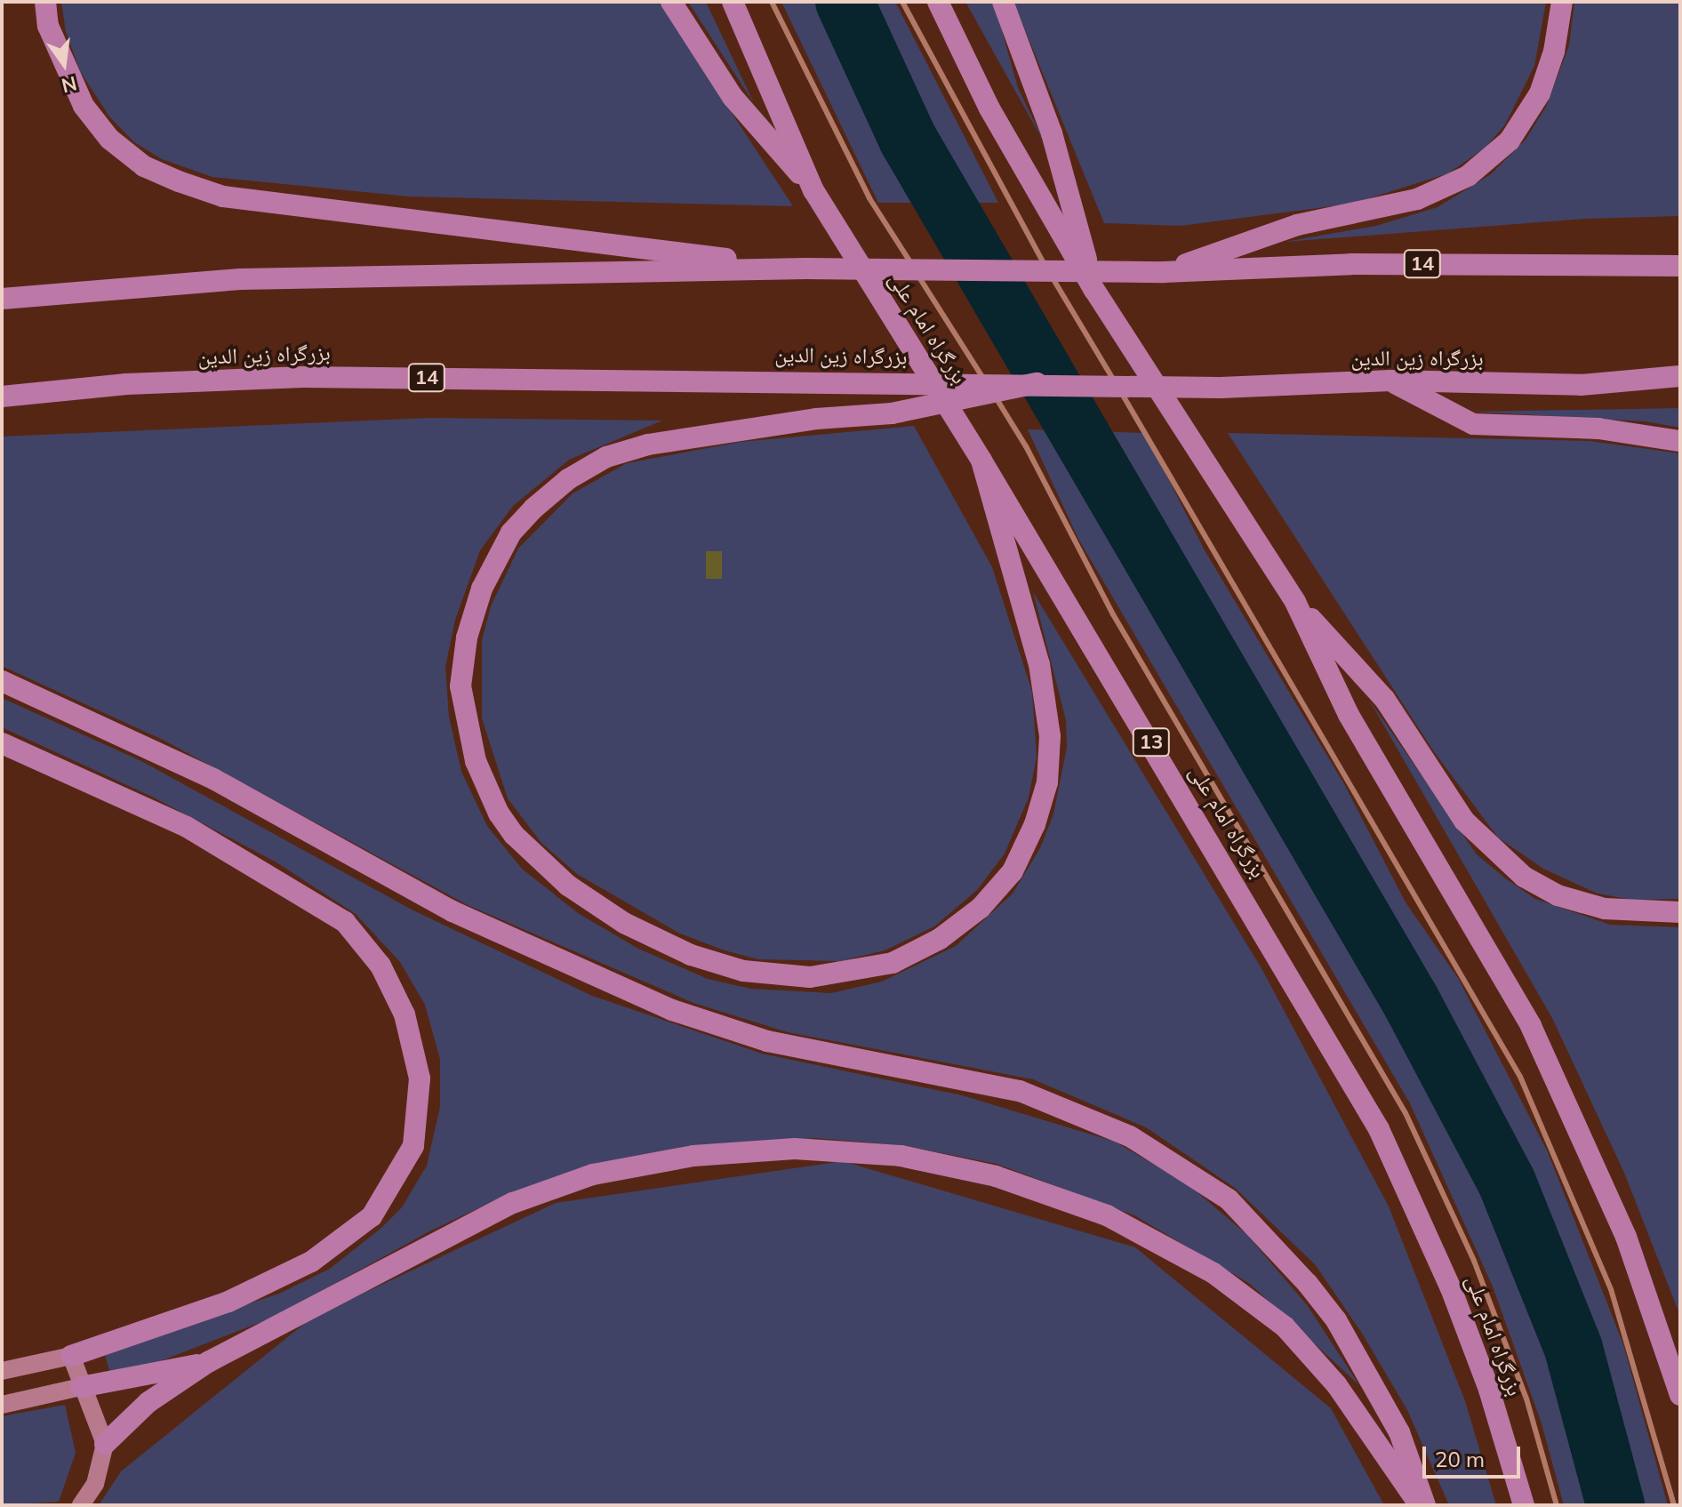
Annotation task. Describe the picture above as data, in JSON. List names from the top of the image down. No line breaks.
{"streets":{"highway":["14","بزرگراه امام علی","بزرگراه زین الدین","13"]},"scale_bar":"20 m","north":"bottom"}
